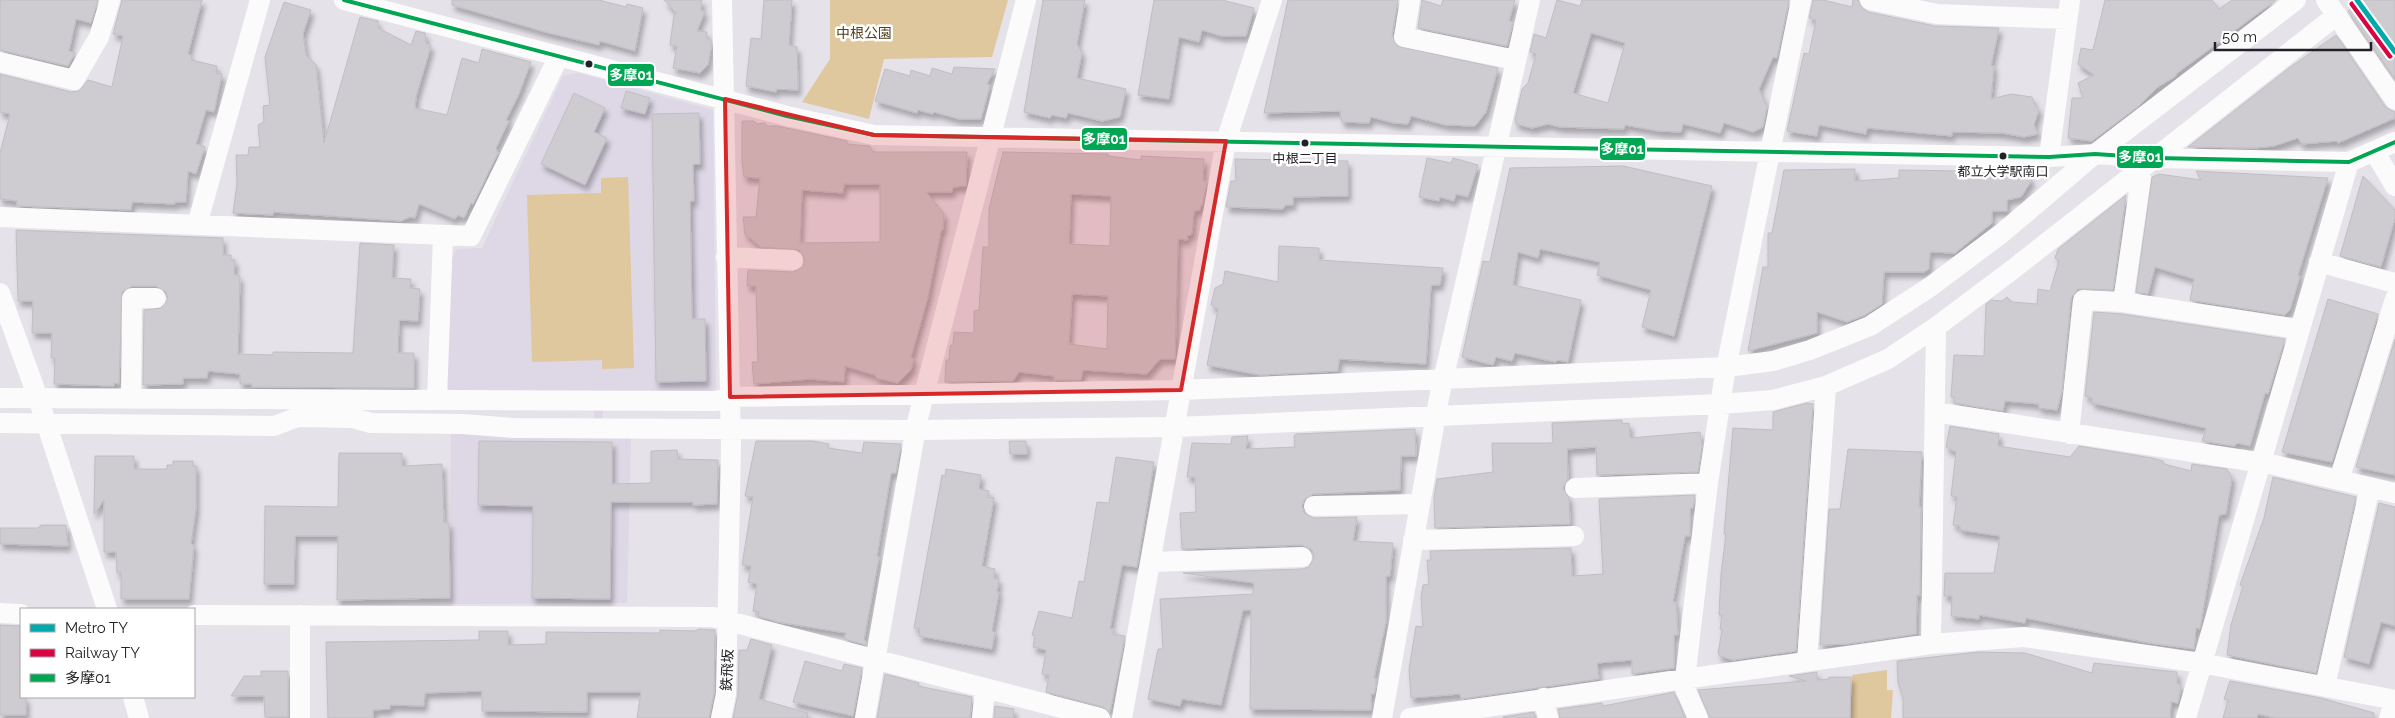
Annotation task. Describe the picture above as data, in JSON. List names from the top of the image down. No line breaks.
{"streets":{"street":["鉄飛坂"]},"parks":["中根公園"],"places":["中根二丁目","都立大学駅南口"],"lines":["metro line TY","transit line 多摩01","rail line TY"],"legend":["Metro TY","Railway TY","多摩01"],"scale_bar":"50 m"}
